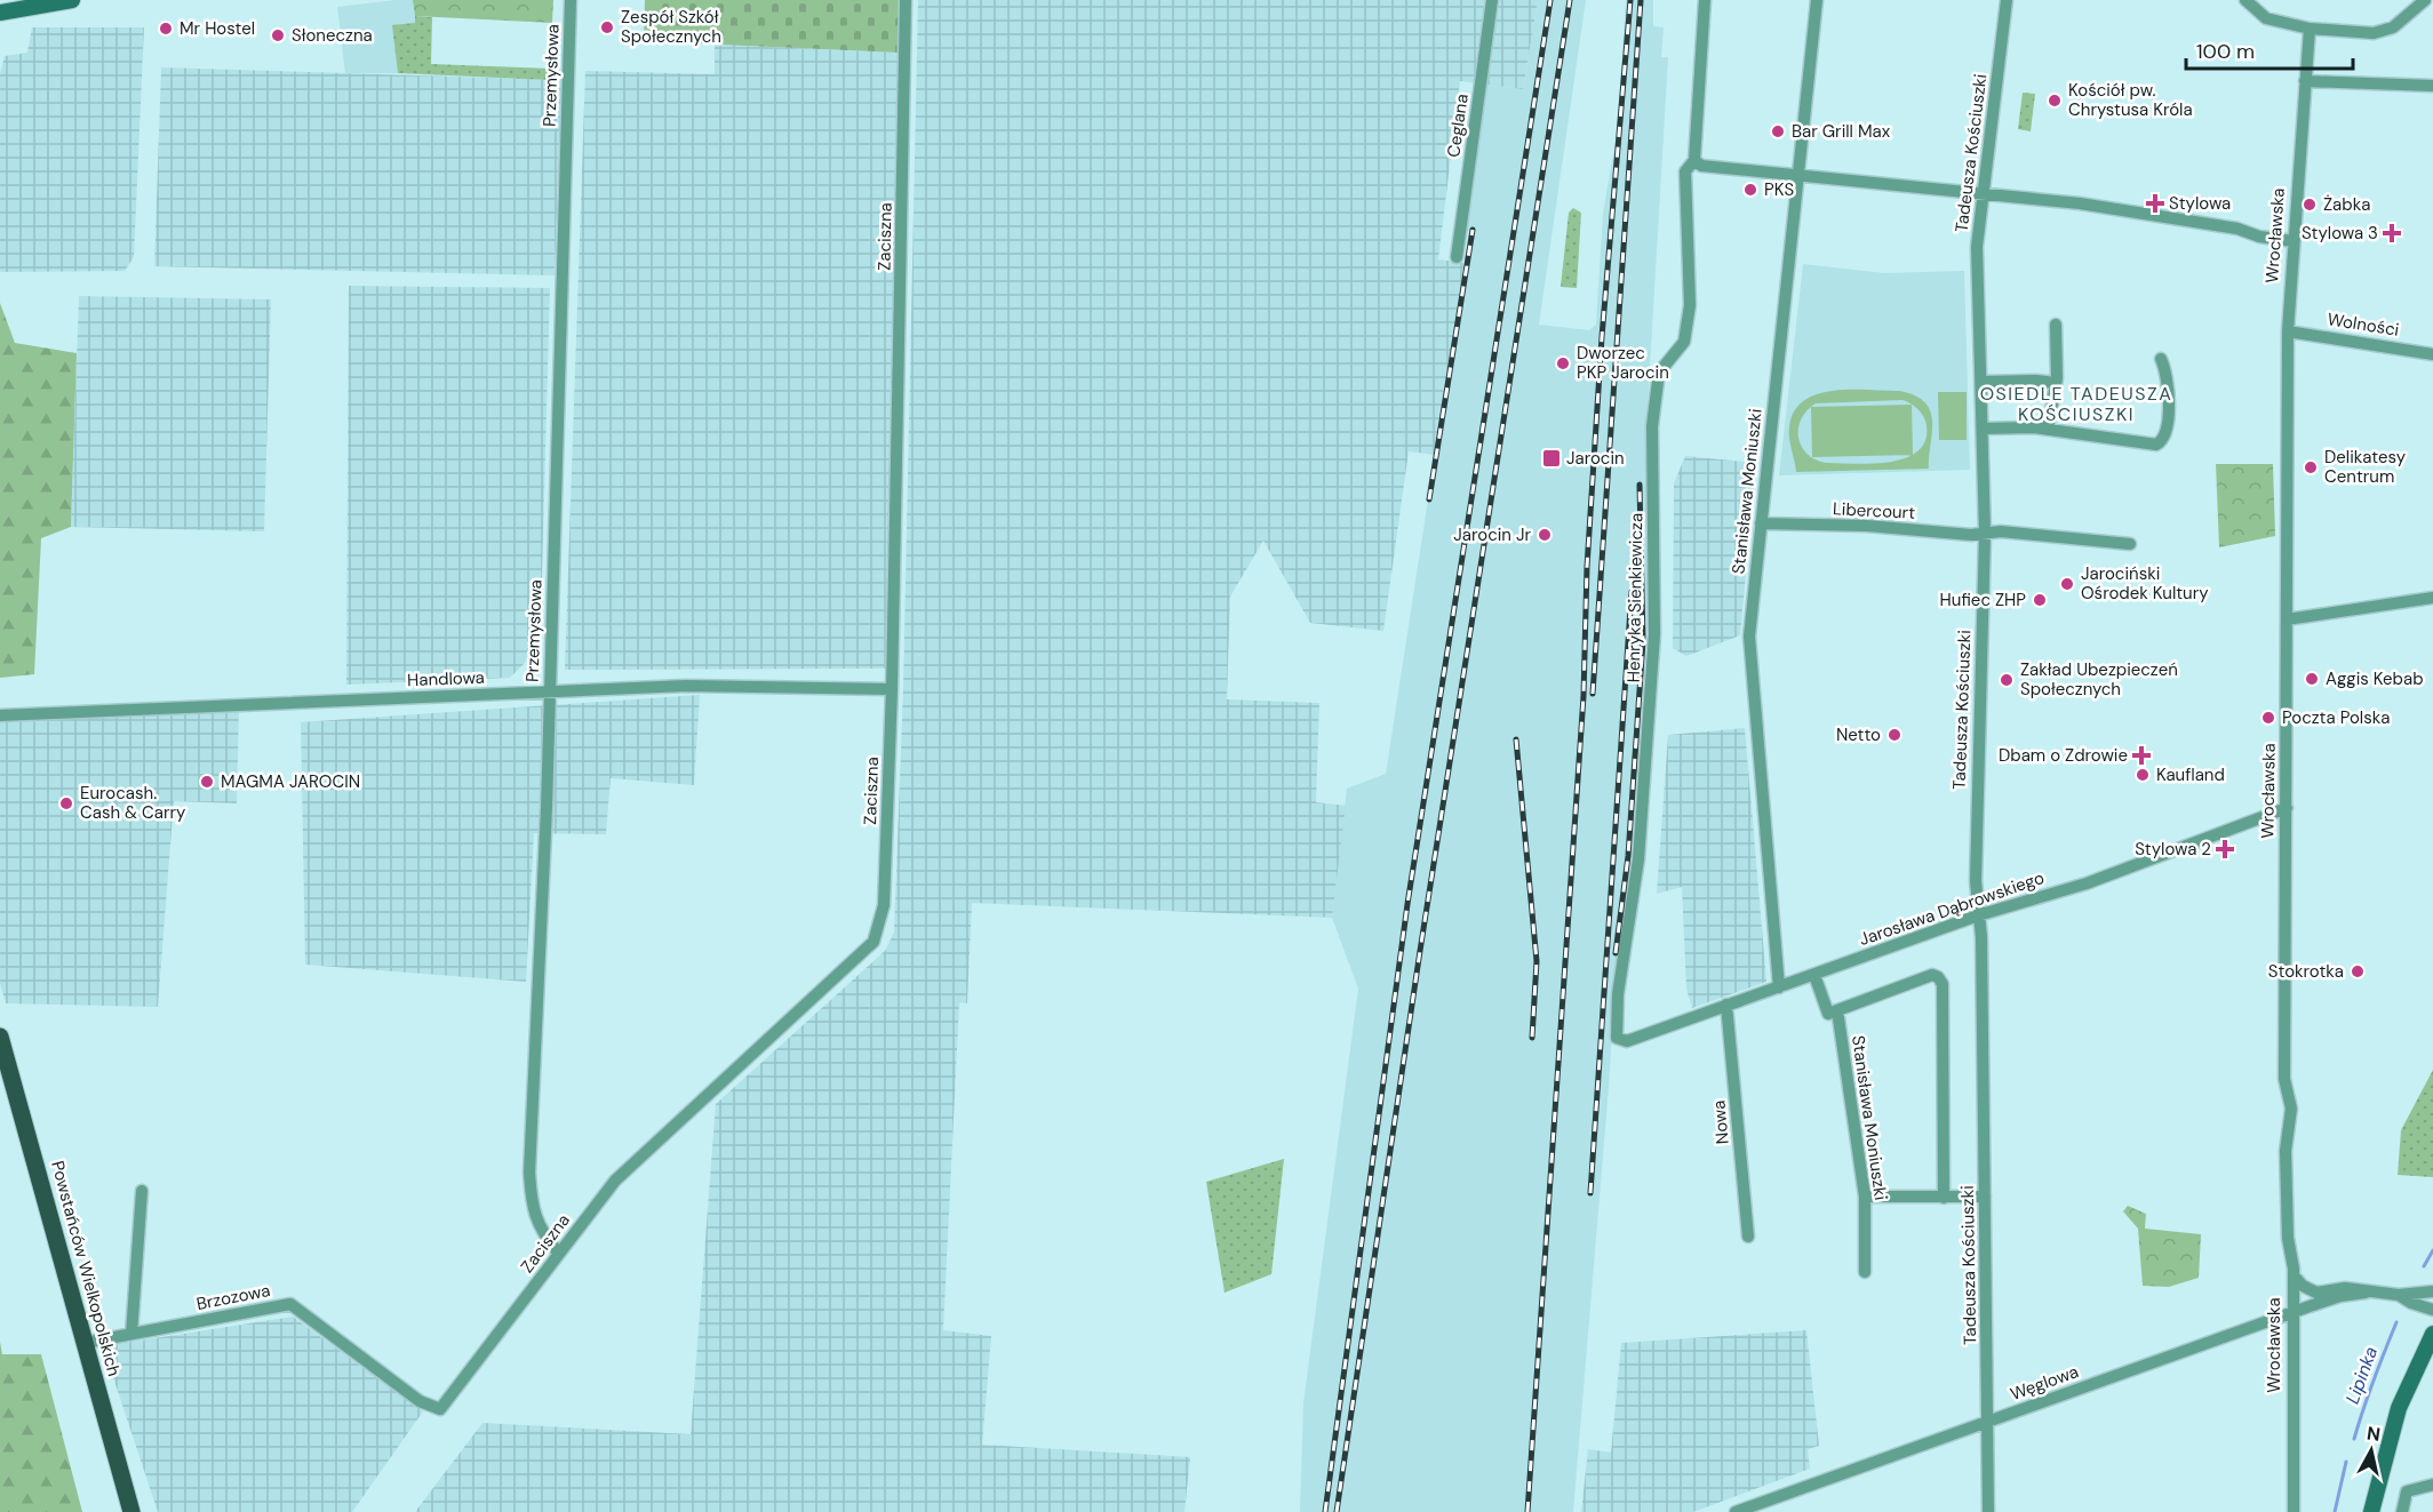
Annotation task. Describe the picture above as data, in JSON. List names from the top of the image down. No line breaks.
{"streets":{"main road":["Powstańców Wielkopolskich"],"street":["Przemysłowa","Ceglana","Tadeusza Kościuszki","Wrocławska","Zaciszna","Wolności","Stanisława Moniuszki","Libercourt","Henryka Sienkiewicza","Handlowa","Jarosława Dąbrowskiego","Nowa","Brzozowa","Węglowa"]},"crossings":[["Przemysłowa","Zaciszna"],["Przemysłowa","Handlowa"],["Tadeusza Kościuszki","Libercourt"],["Tadeusza Kościuszki","Jarosława Dąbrowskiego"],["Tadeusza Kościuszki","Węglowa"],["Wrocławska","Wolności"],["Wrocławska","Jarosława Dąbrowskiego"],["Wrocławska","Węglowa"],["Zaciszna","Handlowa"],["Zaciszna","Brzozowa"],["Stanisława Moniuszki","Libercourt"],["Stanisława Moniuszki","Jarosława Dąbrowskiego"],["Henryka Sienkiewicza","Jarosława Dąbrowskiego"],["Jarosława Dąbrowskiego","Nowa"],["Powstańców Wielkopolskich","Brzozowa"]],"districts":["OSIEDLE TADEUSZA KOŚCIUSZKI"],"water":["Lipinka"],"places":{"other":["Zespół Szkół Społecznych","Mr Hostel","Słoneczna","Kościół pw. Chrystusa Króla","Bar Grill Max","PKS","Żabka","Dworzec PKP Jarocin","Delikatesy Centrum","Jarocin Jr","Jarociński Ośrodek Kultury","Hufiec ZHP","Aggis Kebab","Zakład Ubezpieczeń Społecznych","Poczta Polska","Netto","Kaufland","MAGMA JAROCIN","Eurocash. Cash & Carry","Stokrotka"],"health":["Stylowa","Stylowa 3","Dbam o Zdrowie","Stylowa 2"],"transit":["Jarocin"]},"scale_bar":"100 m","north":"top"}
